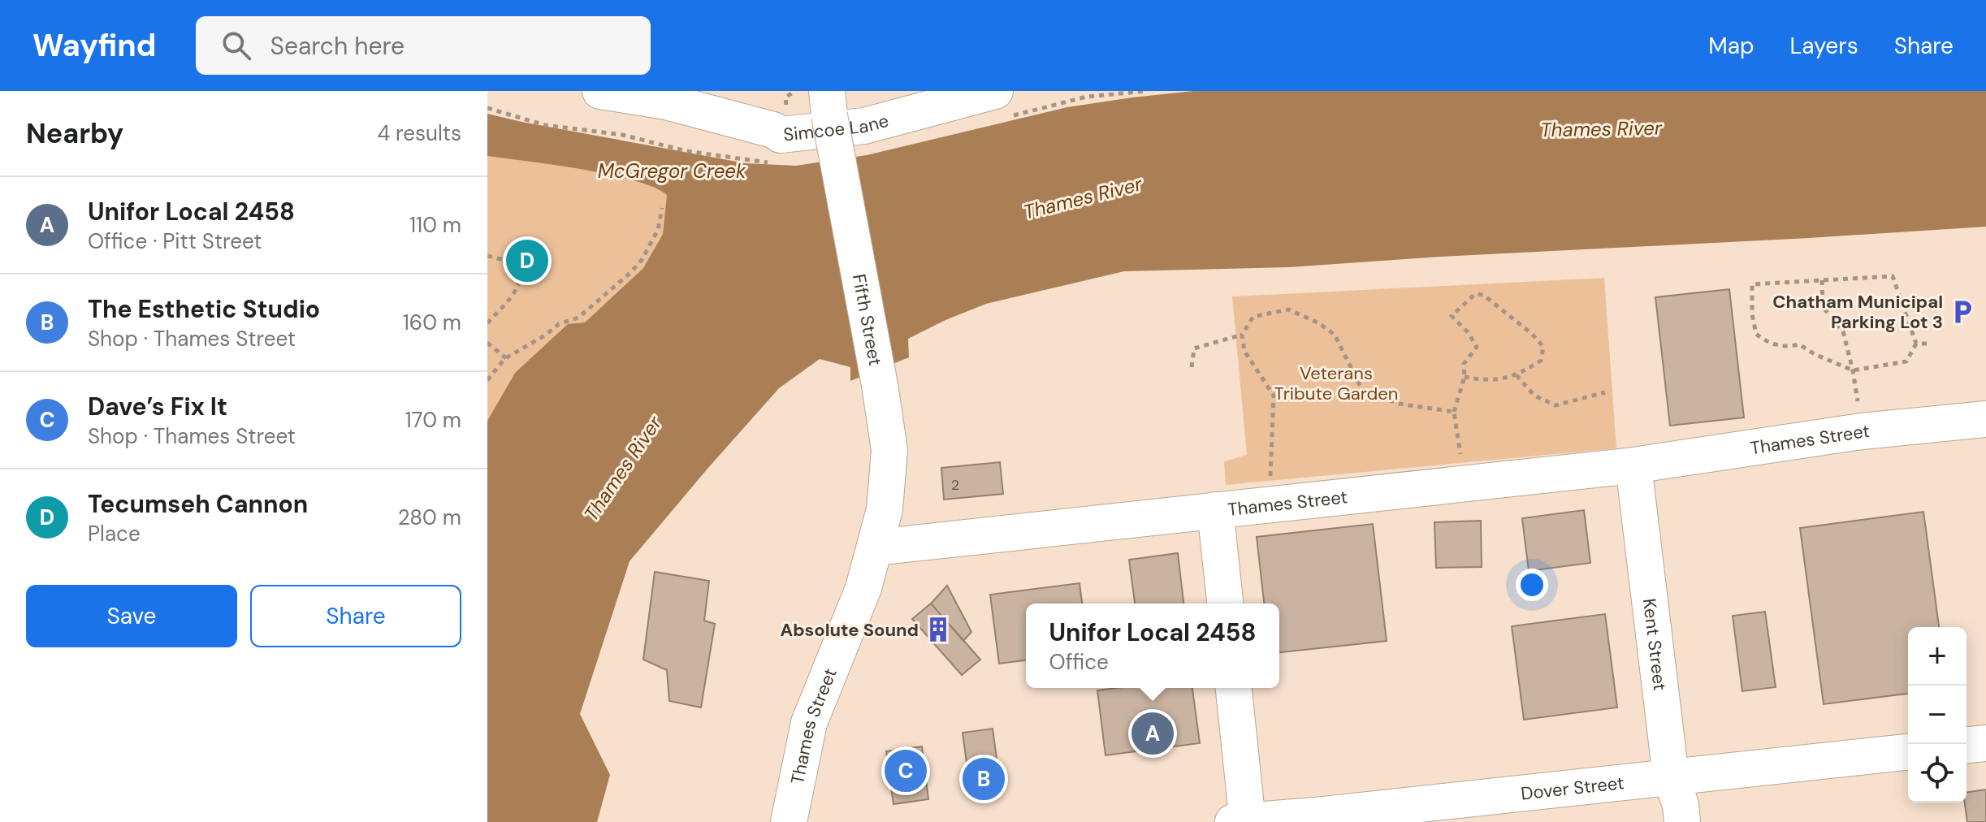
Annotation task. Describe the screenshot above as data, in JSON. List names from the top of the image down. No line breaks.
{"streets":{"street":["Simcoe Lane","Fifth Street","Thames Street","Kent Street","Dover Street"]},"crossings":[["Fifth Street","Thames Street"],["Thames Street","Kent Street"],["Kent Street","Dover Street"]],"water":["Thames River","McGregor Creek"],"parks":["Veterans Tribute Garden"],"places":{"parking":["Chatham Municipal Parking Lot 3"],"building":["Absolute Sound"]},"house_numbers":["2"],"page":{"header":"Wayfind","search":"Search here","nav":["Map","Layers","Share"],"heading":["Nearby","4 results"],"list":[{"mark":"A","name":"Unifor Local 2458","note":"Office · Pitt Street","value":"110 m"},{"mark":"B","name":"The Esthetic Studio","note":"Shop · Thames Street","value":"160 m"},{"mark":"C","name":"Dave’s Fix It","note":"Shop · Thames Street","value":"170 m"},{"mark":"D","name":"Tecumseh Cannon","note":"Place","value":"280 m"}],"pins":["D","A","C","B"],"buttons":["Save","Share"],"popup":["Unifor Local 2458","Office"],"map_buttons":["+","−"]}}
